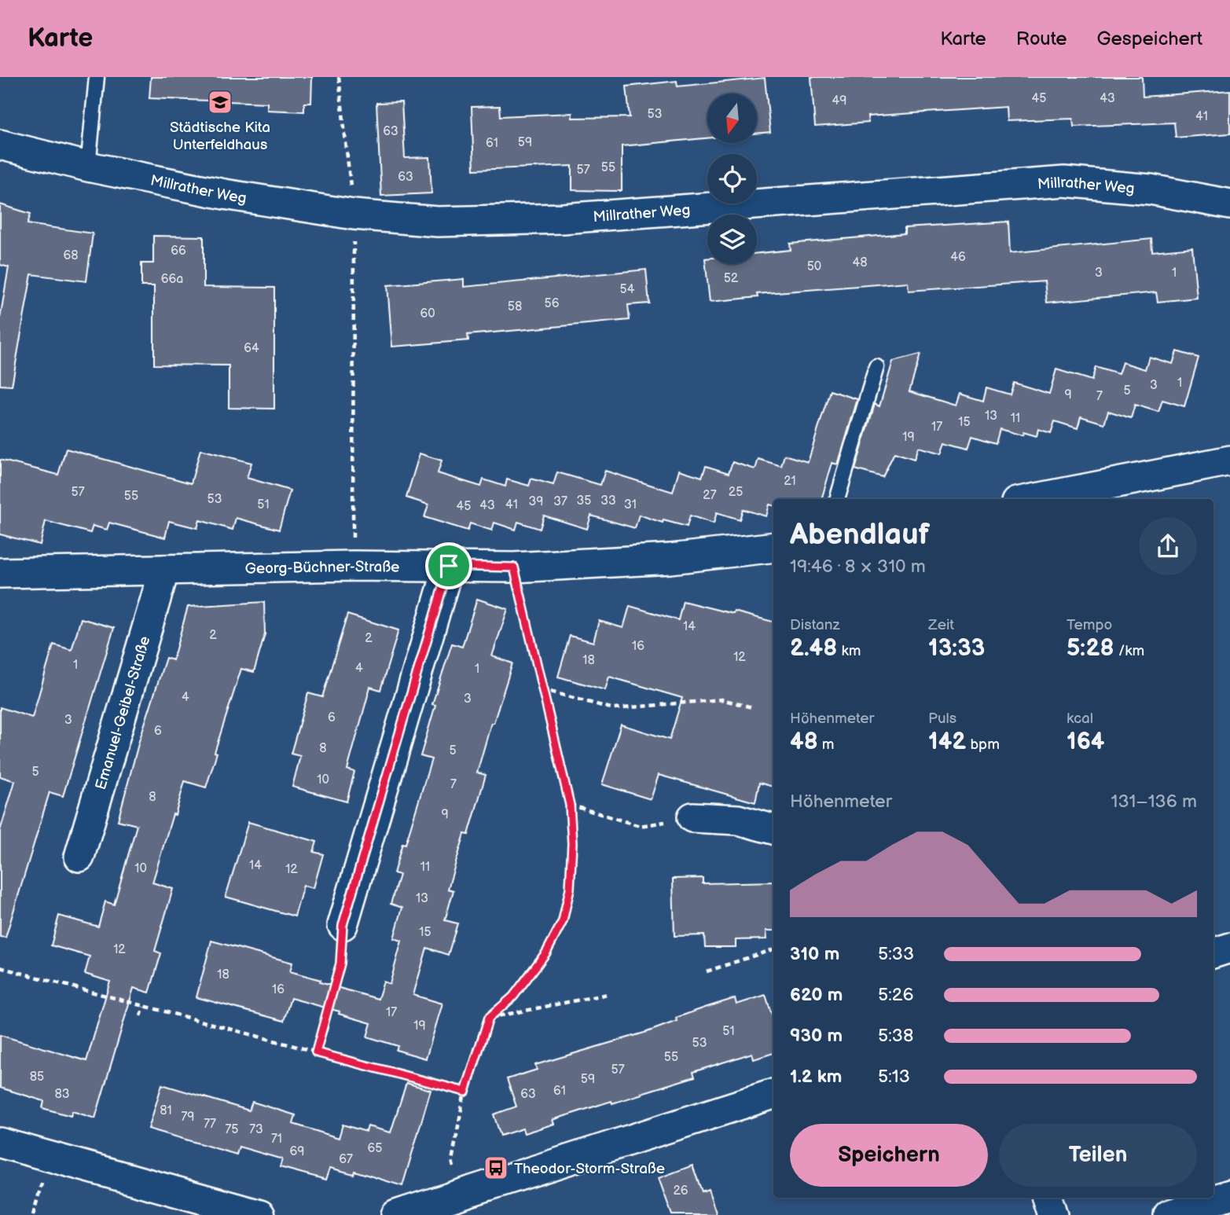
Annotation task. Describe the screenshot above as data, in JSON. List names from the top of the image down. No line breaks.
{"streets":{"street":["Millrather Weg","Georg-Büchner-Straße","Emanuel-Geibel-Straße"]},"crossings":[["Georg-Büchner-Straße","Emanuel-Geibel-Straße"]],"places":{"school or university":["Städtische Kita Unterfeldhaus"],"bus stop":["Theodor-Storm-Straße"]},"house_numbers":["45","43","49","53","41","63","59","61","55","57","63","66","68","46","48","50","3","1","52","66a","54","56","58","60","64","1","3","5","9","7","13","11","15","17","19","21","57","25","27","55","53","35","33","39","37","51","41","31","43","45","14","2","2","16","12","18","1","4","1","4","3","6","3","6","8","5","5","10","7","8","9","14","11","10","12","13","15","12","18","16","17","19","51","53","55","57","85","59","61","83","63","81","79","77","75","73","71","65","69","67","26"],"north":"bottom","page":{"header":"Karte","nav":["Karte","Route","Gespeichert"],"heading":["Abendlauf","19:46 · 8 × 310 m"],"stats":[["Distanz","2.48 km"],["Zeit","13:33"],["Tempo","5:28 /km"],["Höhenmeter","48 m"],["Puls","142 bpm"],["kcal","164"]],"chart":["Höhenmeter","131–136 m"],"list":[{"name":"310 m","note":"5:33"},{"name":"620 m","note":"5:26"},{"name":"930 m","note":"5:38"},{"name":"1.2 km","note":"5:13"}],"buttons":["Speichern","Teilen"]}}
